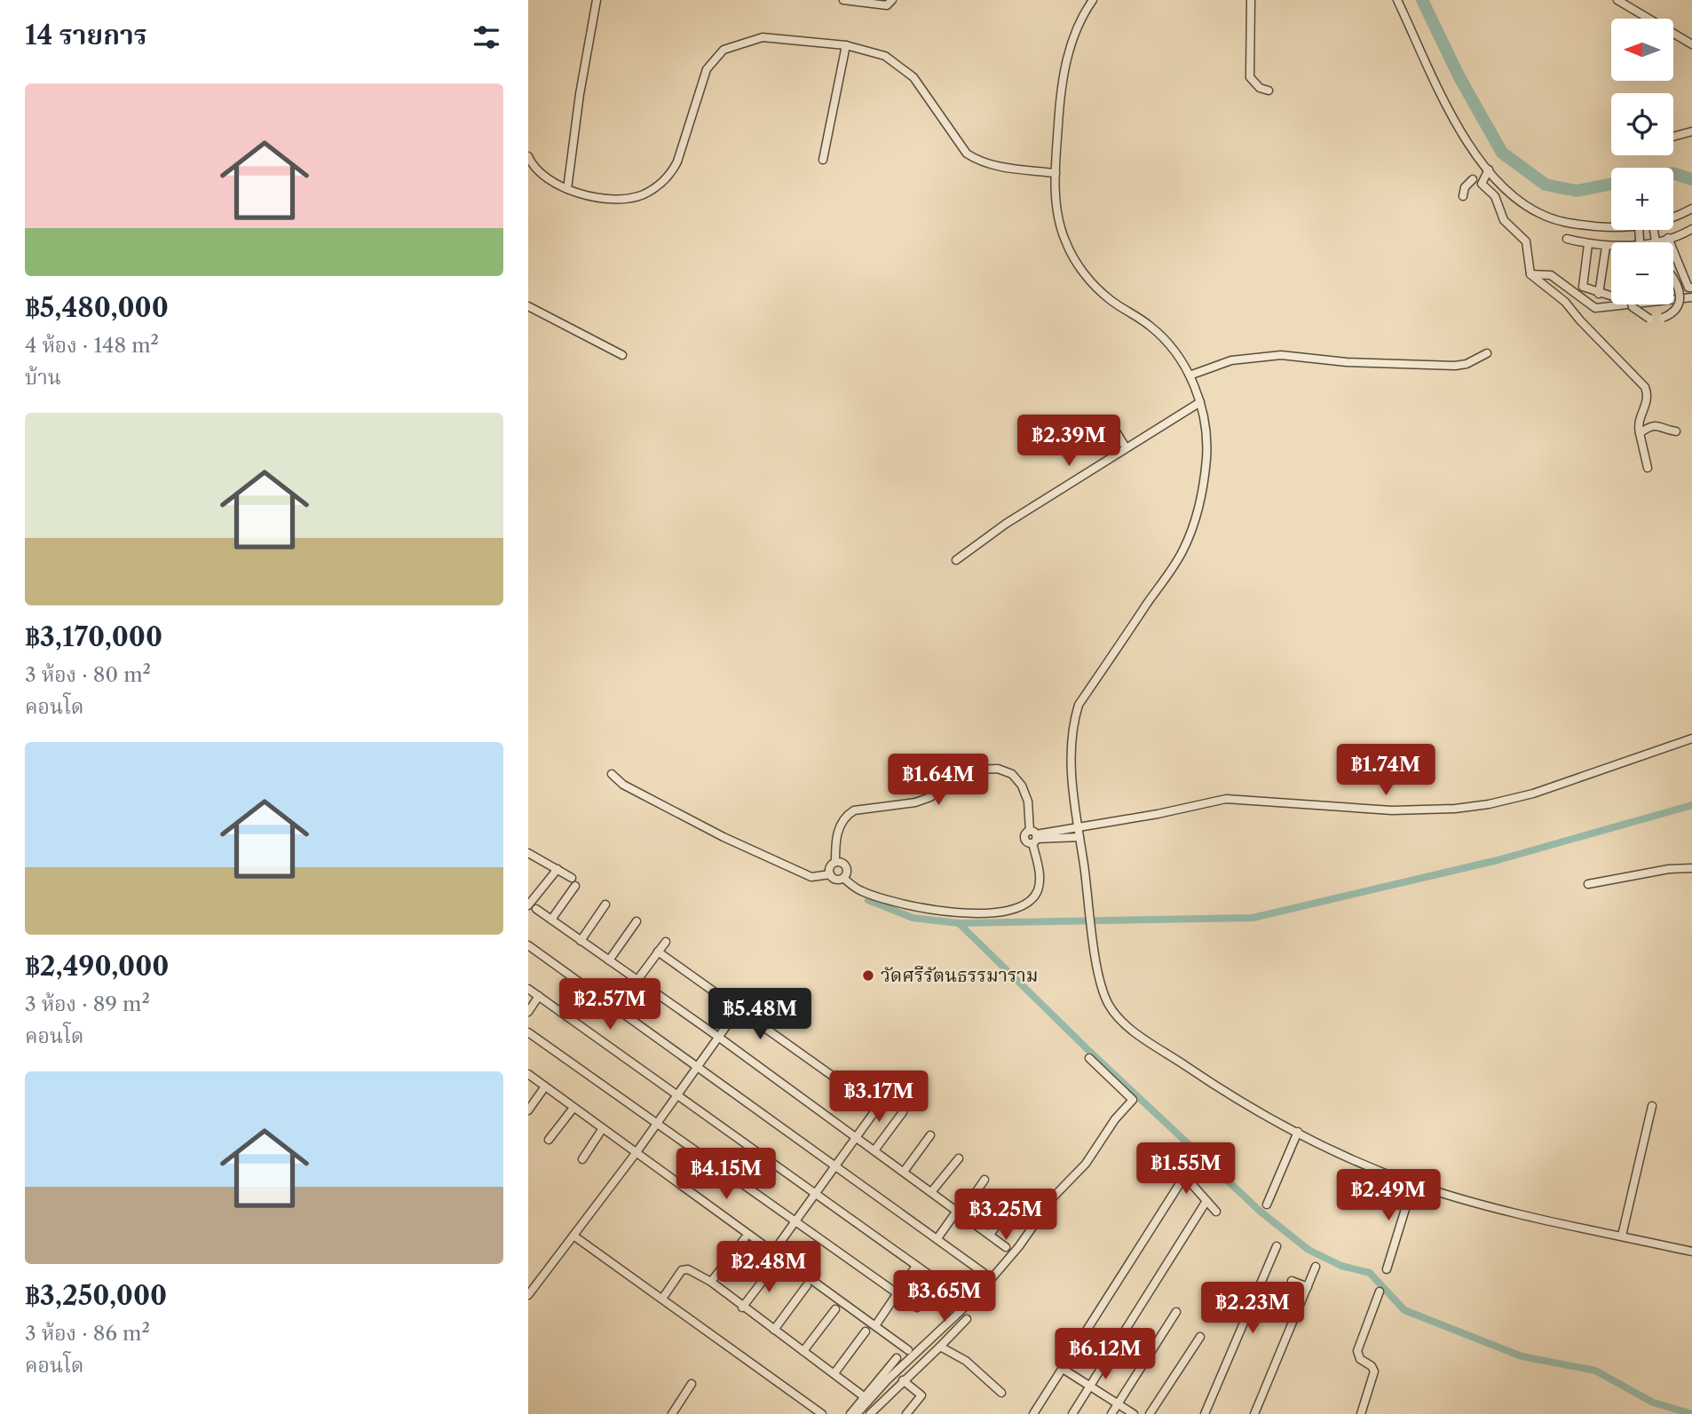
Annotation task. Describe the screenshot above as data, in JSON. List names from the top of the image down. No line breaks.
{"places":["วัดศรีรัตนธรรมาราม"],"north":"left","page":{"heading":"14 รายการ","map_buttons":["+","−"],"list":[{"name":"฿5,480,000","note":"4 ห้อง · 148 m² · บ้าน"},{"name":"฿3,170,000","note":"3 ห้อง · 80 m² · คอนโด"},{"name":"฿2,490,000","note":"3 ห้อง · 89 m² · คอนโด"},{"name":"฿3,250,000","note":"3 ห้อง · 86 m² · คอนโด"}],"price":["฿2.39M","฿1.74M","฿1.64M","฿2.57M","฿5.48M","฿3.17M","฿1.55M","฿4.15M","฿2.49M","฿3.25M","฿2.48M","฿3.65M","฿2.23M","฿6.12M"]}}
